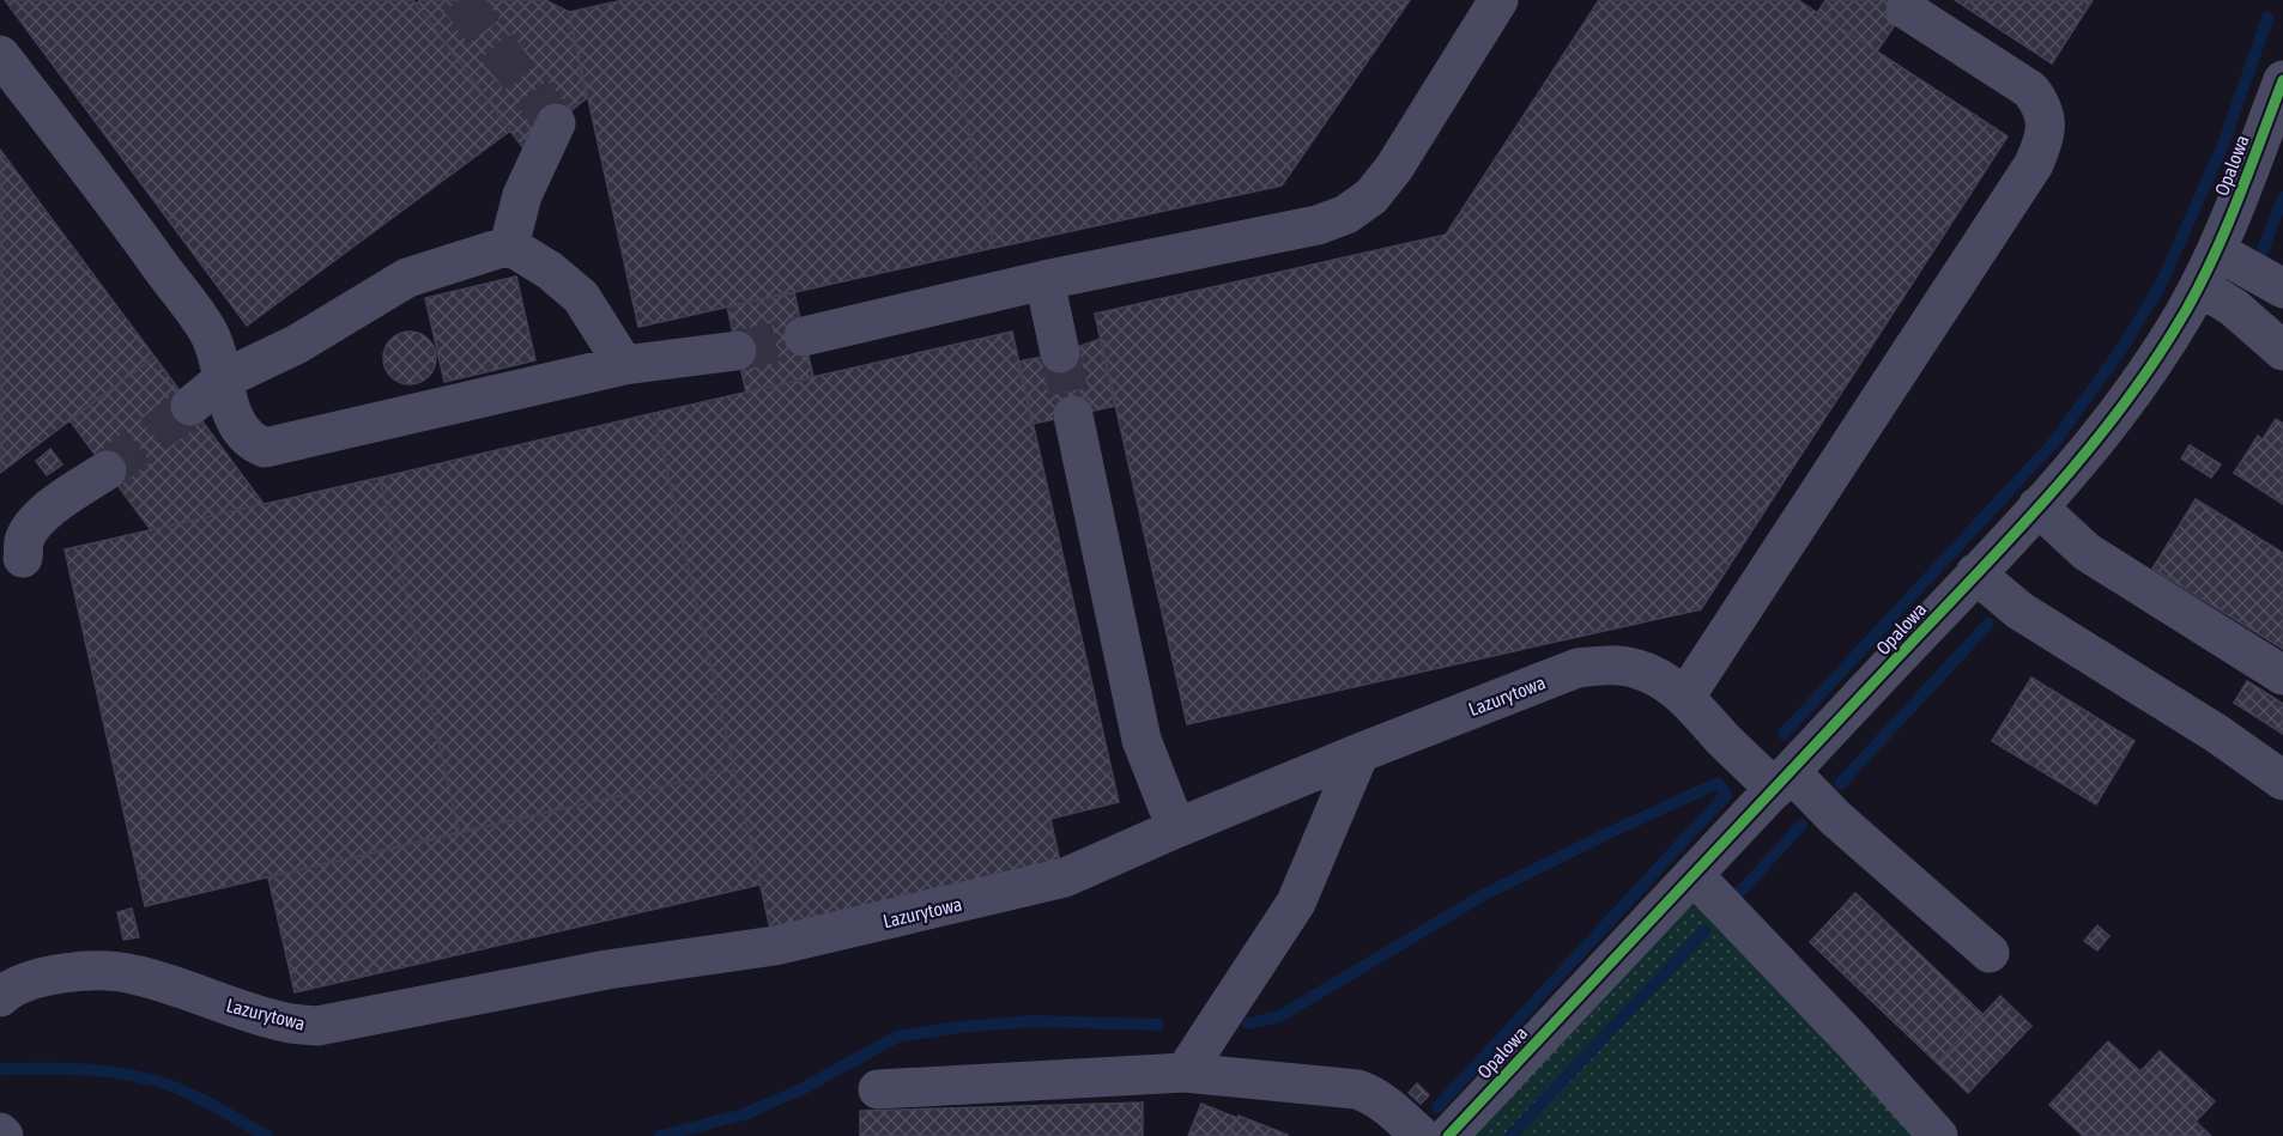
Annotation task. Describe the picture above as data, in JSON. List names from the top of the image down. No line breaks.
{"streets":{"street":["Opalowa","Lazurytowa"]},"crossings":[["Opalowa","Lazurytowa"]]}
